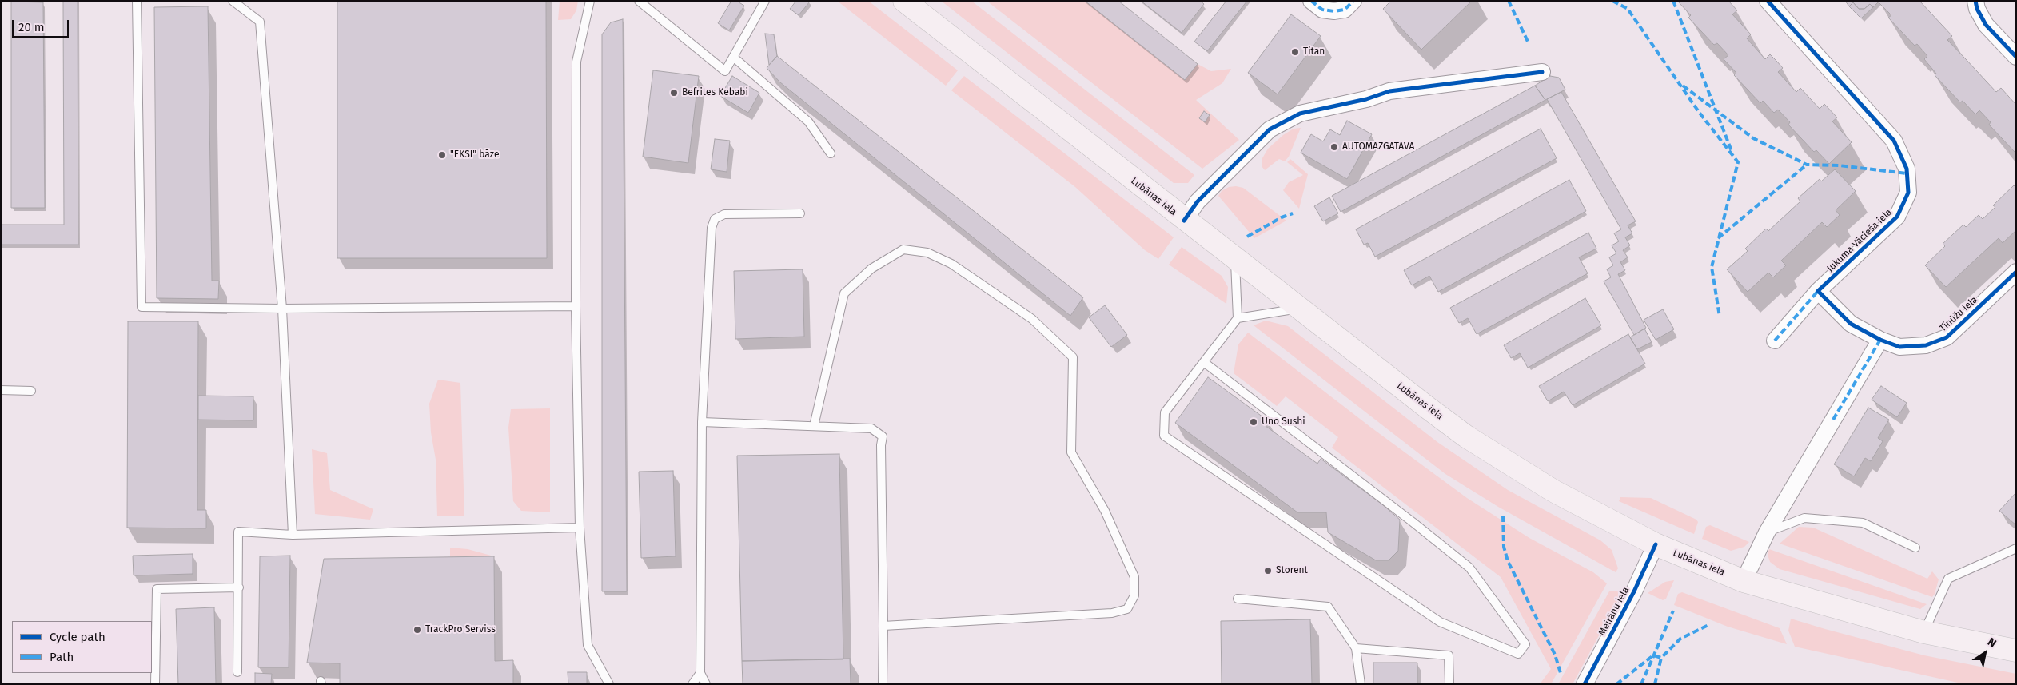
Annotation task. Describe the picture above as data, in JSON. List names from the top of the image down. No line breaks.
{"streets":{"main road":["Lubānas iela"],"street":["Jukuma Vācieša iela","Tīnūžu iela","Meirānu iela"]},"crossings":[["Lubānas iela","Meirānu iela"]],"places":["Titan","Befrites Kebabi","AUTOMAZGĀTAVA","\"EKSI\" bāze","Uno Sushi","Storent","TrackPro Serviss"],"legend":["Cycle path","Path"],"scale_bar":"20 m","north":"top right"}
